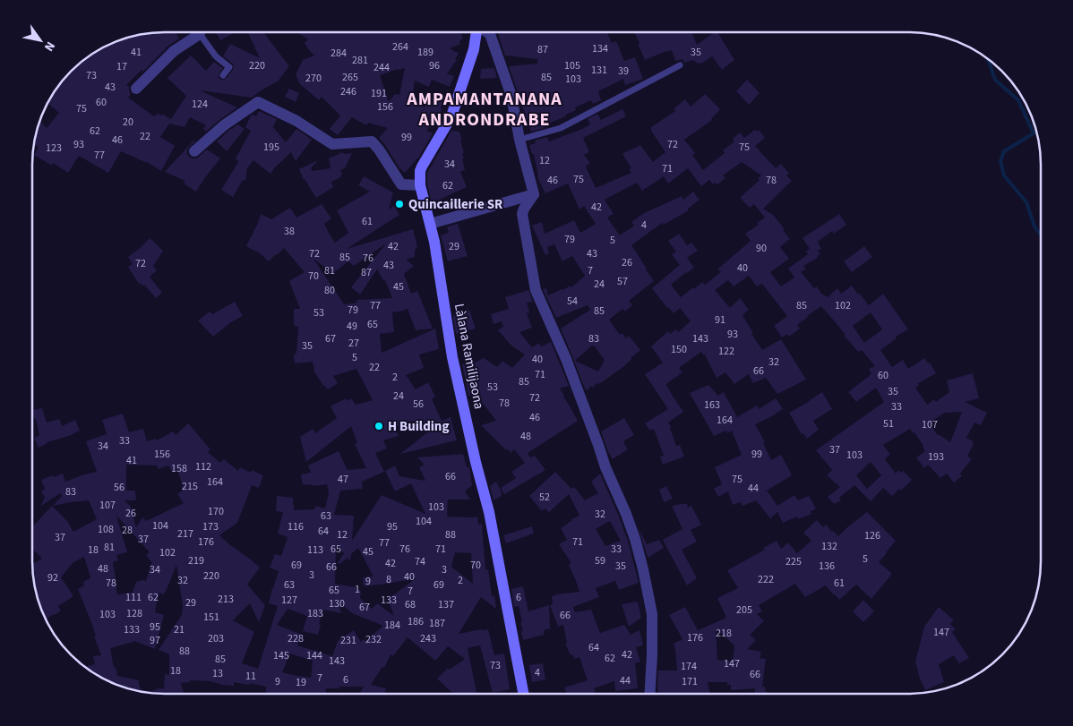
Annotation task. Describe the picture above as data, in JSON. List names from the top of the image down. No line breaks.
{"streets":{"street":["Làlana Ramilijaona"]},"districts":["AMPAMANTANANA ANDRONDRABE"],"places":["Quincaillerie SR","H Building"],"house_numbers":["264","134","87","41","189","35","284","281","220","96","105","17","244","131","39","73","265","85","270","103","43","246","191","60","124","156","75","20","62","22","99","46","93","72","195","75","123","77","12","34","71","75","46","78","62","42","61","4","38","79","5","42","29","90","72","43","85","76","26","72","43","40","81","7","87","70","57","24","45","80","54","77","85","102","79","85","53","91","65","49","93","67","83","143","27","35","150","122","5","40","32","22","66","71","60","2","85","53","35","24","72","78","56","163","33","46","164","51","107","48","33","34","37","156","99","103","193","41","112","158","66","47","75","164","215","56","44","83","52","107","103","170","26","32","63","104","104","173","116","95","108","28","64","217","12","88","126","37","37","176","71","77","132","81","65","76","71","33","18","113","45","102","5","219","59","74","225","42","69","70","35","136","66","48","34","3","3","220","40","92","8","222","32","2","9","78","61","63","69","1","65","7","111","62","6","213","127","133","29","130","68","137","67","205","128","183","103","66","151","186","187","184","95","133","21","147","218","176","203","228","243","232","97","231","64","88","42","145","144","62","85","143","147","73","174","18","4","13","66","11","7","6","44","9","171","19"],"north":"bottom right"}
